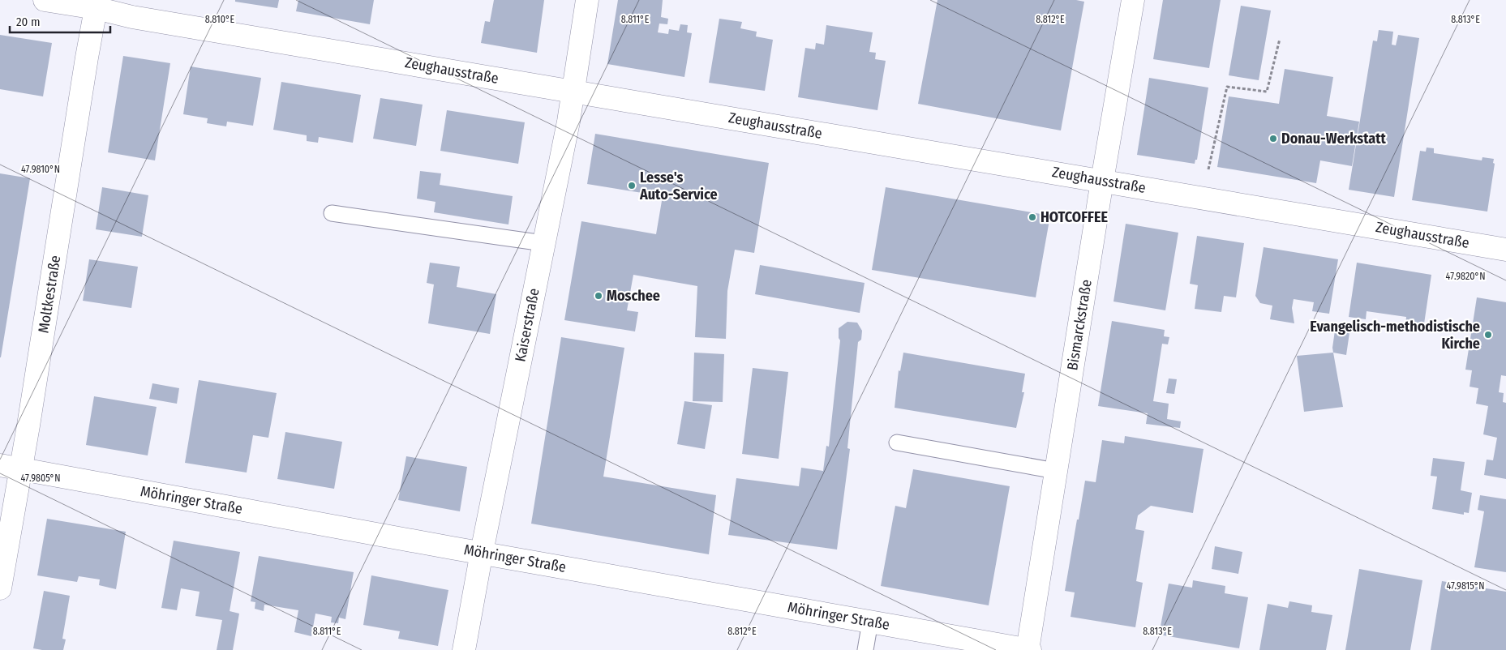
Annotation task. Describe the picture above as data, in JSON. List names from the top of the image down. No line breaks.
{"streets":{"street":["Zeughausstraße","Moltkestraße","Kaiserstraße","Bismarckstraße","Möhringer Straße"]},"crossings":[["Zeughausstraße","Moltkestraße"],["Zeughausstraße","Kaiserstraße"],["Zeughausstraße","Bismarckstraße"],["Moltkestraße","Möhringer Straße"],["Kaiserstraße","Möhringer Straße"],["Bismarckstraße","Möhringer Straße"]],"places":["Donau-Werkstatt","Lesse's Auto-Service","HOTCOFFEE","Moschee","Evangelisch-methodistische Kirche"],"scale_bar":"20 m","coordinates":["8.813°E","8.810°E","8.811°E","8.812°E","47.9810°N","47.9820°N","47.9805°N","47.9815°N"]}
